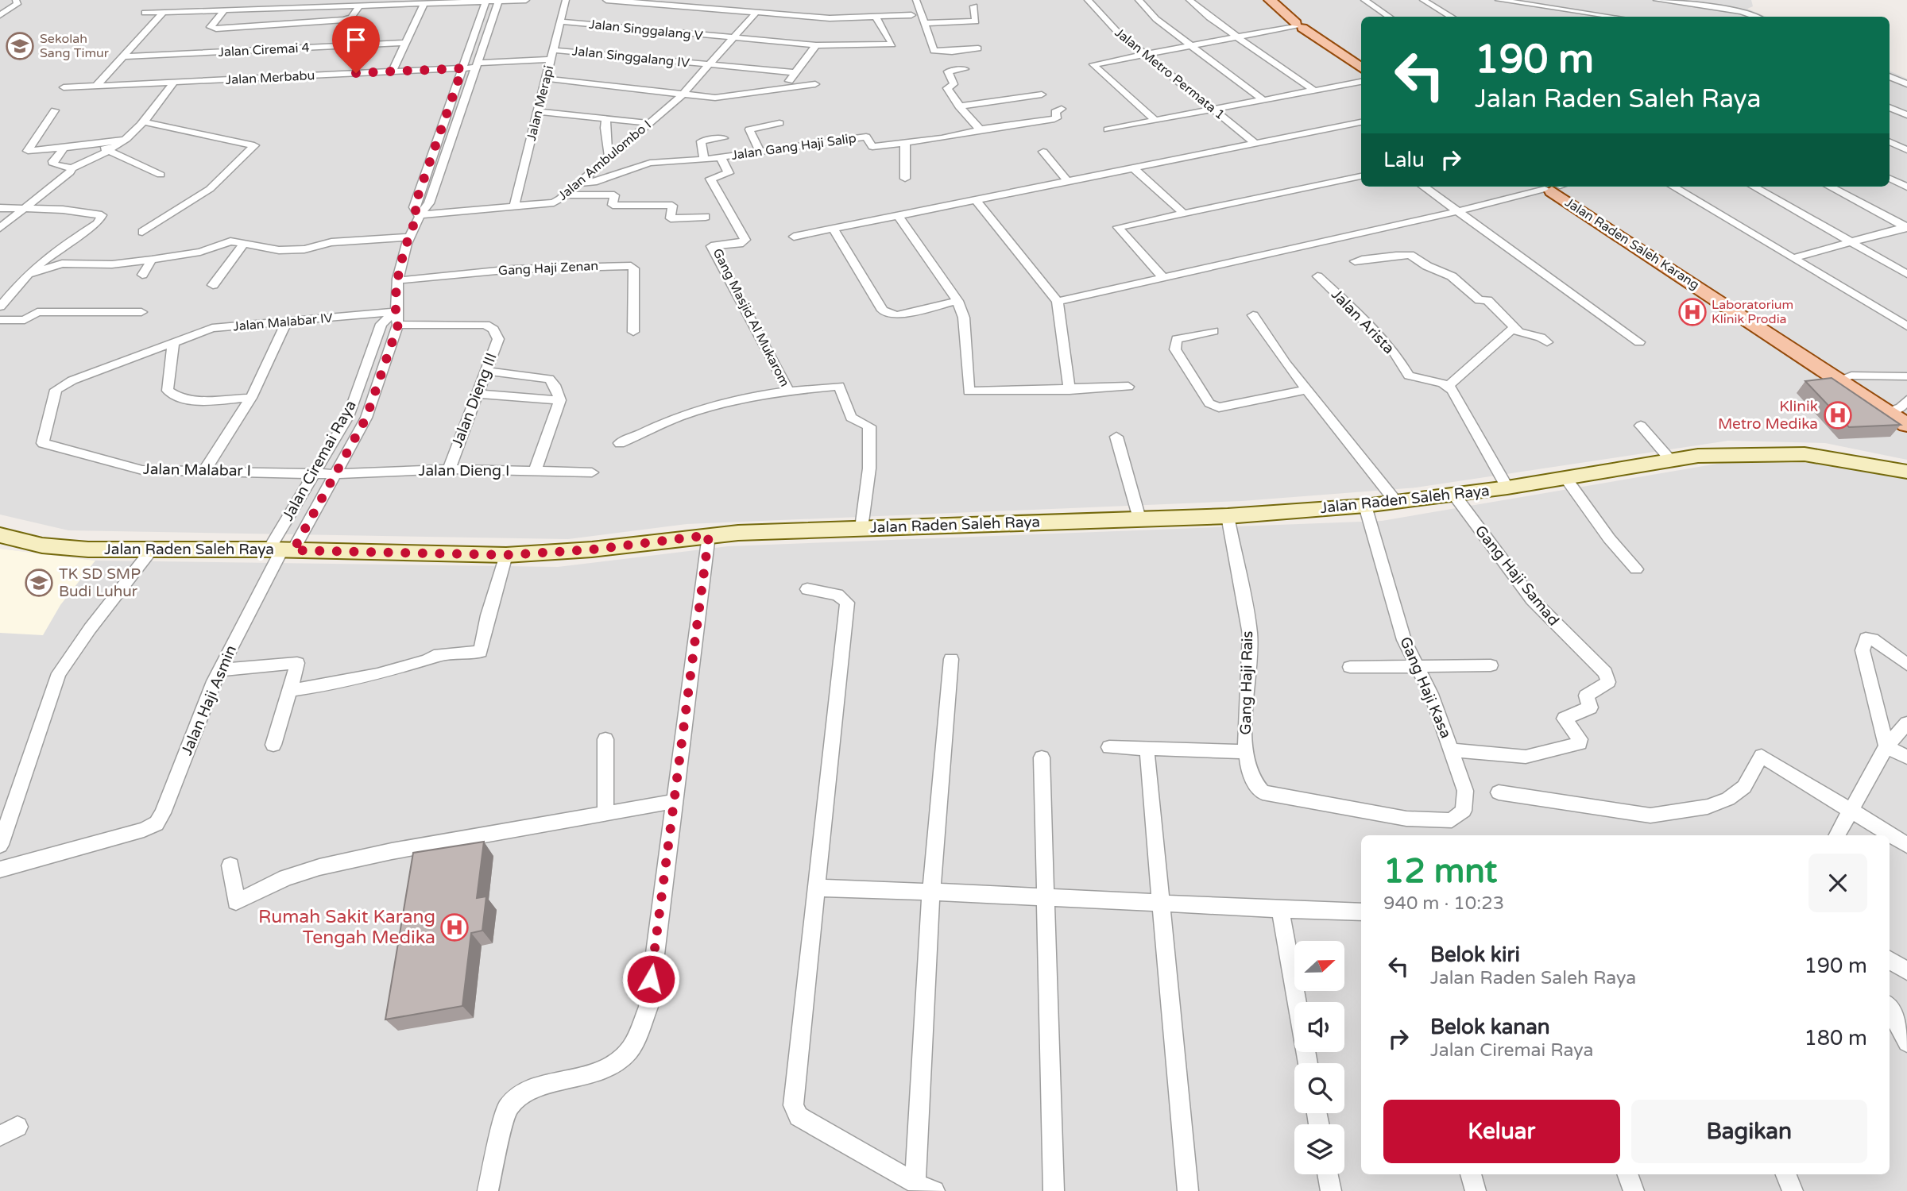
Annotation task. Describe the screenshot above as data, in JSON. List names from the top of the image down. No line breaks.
{"streets":{"main road":["Jalan Raden Saleh Karang","Jalan Raden Saleh Raya"],"street":["Jalan Singgalang V","Jalan Ciremai 4","Jalan Singgalang IV","Jalan Metro Permata 1","Jalan Merbabu","Jalan Merapi","Jalan Gang Haji Salip","Jalan Ambulombo I","Gang Haji Zenan","Gang Masjid Al Mukarom","Jalan Arista","Jalan Malabar IV","Jalan Dieng III","Jalan Ciremai Raya","Jalan Malabar I","Jalan Dieng I","Gang Haji Samad","Gang Haji Rais","Gang Haji Kasa","Jalan Haji Asmin"]},"crossings":[["Jalan Singgalang V","Jalan Merapi"],["Jalan Singgalang V","Jalan Ambulombo I"],["Jalan Singgalang IV","Jalan Merapi"],["Jalan Singgalang IV","Jalan Ambulombo I"],["Jalan Merbabu","Jalan Merapi"],["Jalan Merbabu","Jalan Ciremai Raya"],["Jalan Merapi","Jalan Ambulombo I"],["Jalan Gang Haji Salip","Jalan Ambulombo I"],["Jalan Gang Haji Salip","Gang Masjid Al Mukarom"],["Jalan Ambulombo I","Jalan Ciremai Raya"],["Gang Haji Zenan","Jalan Ciremai Raya"],["Gang Masjid Al Mukarom","Jalan Raden Saleh Raya"],["Jalan Malabar IV","Jalan Dieng III"],["Jalan Malabar IV","Jalan Ciremai Raya"],["Jalan Malabar IV","Jalan Malabar I"],["Jalan Dieng III","Jalan Ciremai Raya"],["Jalan Dieng III","Jalan Dieng I"],["Jalan Ciremai Raya","Jalan Malabar I"],["Jalan Ciremai Raya","Jalan Dieng I"],["Jalan Ciremai Raya","Jalan Raden Saleh Raya"],["Jalan Ciremai Raya","Jalan Haji Asmin"],["Jalan Malabar I","Jalan Dieng I"],["Jalan Raden Saleh Raya","Gang Haji Samad"],["Jalan Raden Saleh Raya","Gang Haji Rais"],["Jalan Raden Saleh Raya","Gang Haji Kasa"],["Jalan Raden Saleh Raya","Jalan Haji Asmin"],["Gang Haji Samad","Gang Haji Kasa"],["Gang Haji Rais","Gang Haji Kasa"]],"places":{"school or university":["Sekolah Sang Timur","TK SD SMP Budi Luhur"],"hospital":["Laboratorium Klinik Prodia","Klinik Metro Medika","Rumah Sakit Karang Tengah Medika"]},"north":"right","page":{"turn":["190 m","Jalan Raden Saleh Raya"],"then":"Lalu","heading":["12 mnt","940 m · 10:23"],"list":[{"name":"Belok kiri","note":"Jalan Raden Saleh Raya","value":"190 m"},{"name":"Belok kanan","note":"Jalan Ciremai Raya","value":"180 m"}],"buttons":["Keluar","Bagikan"]}}
